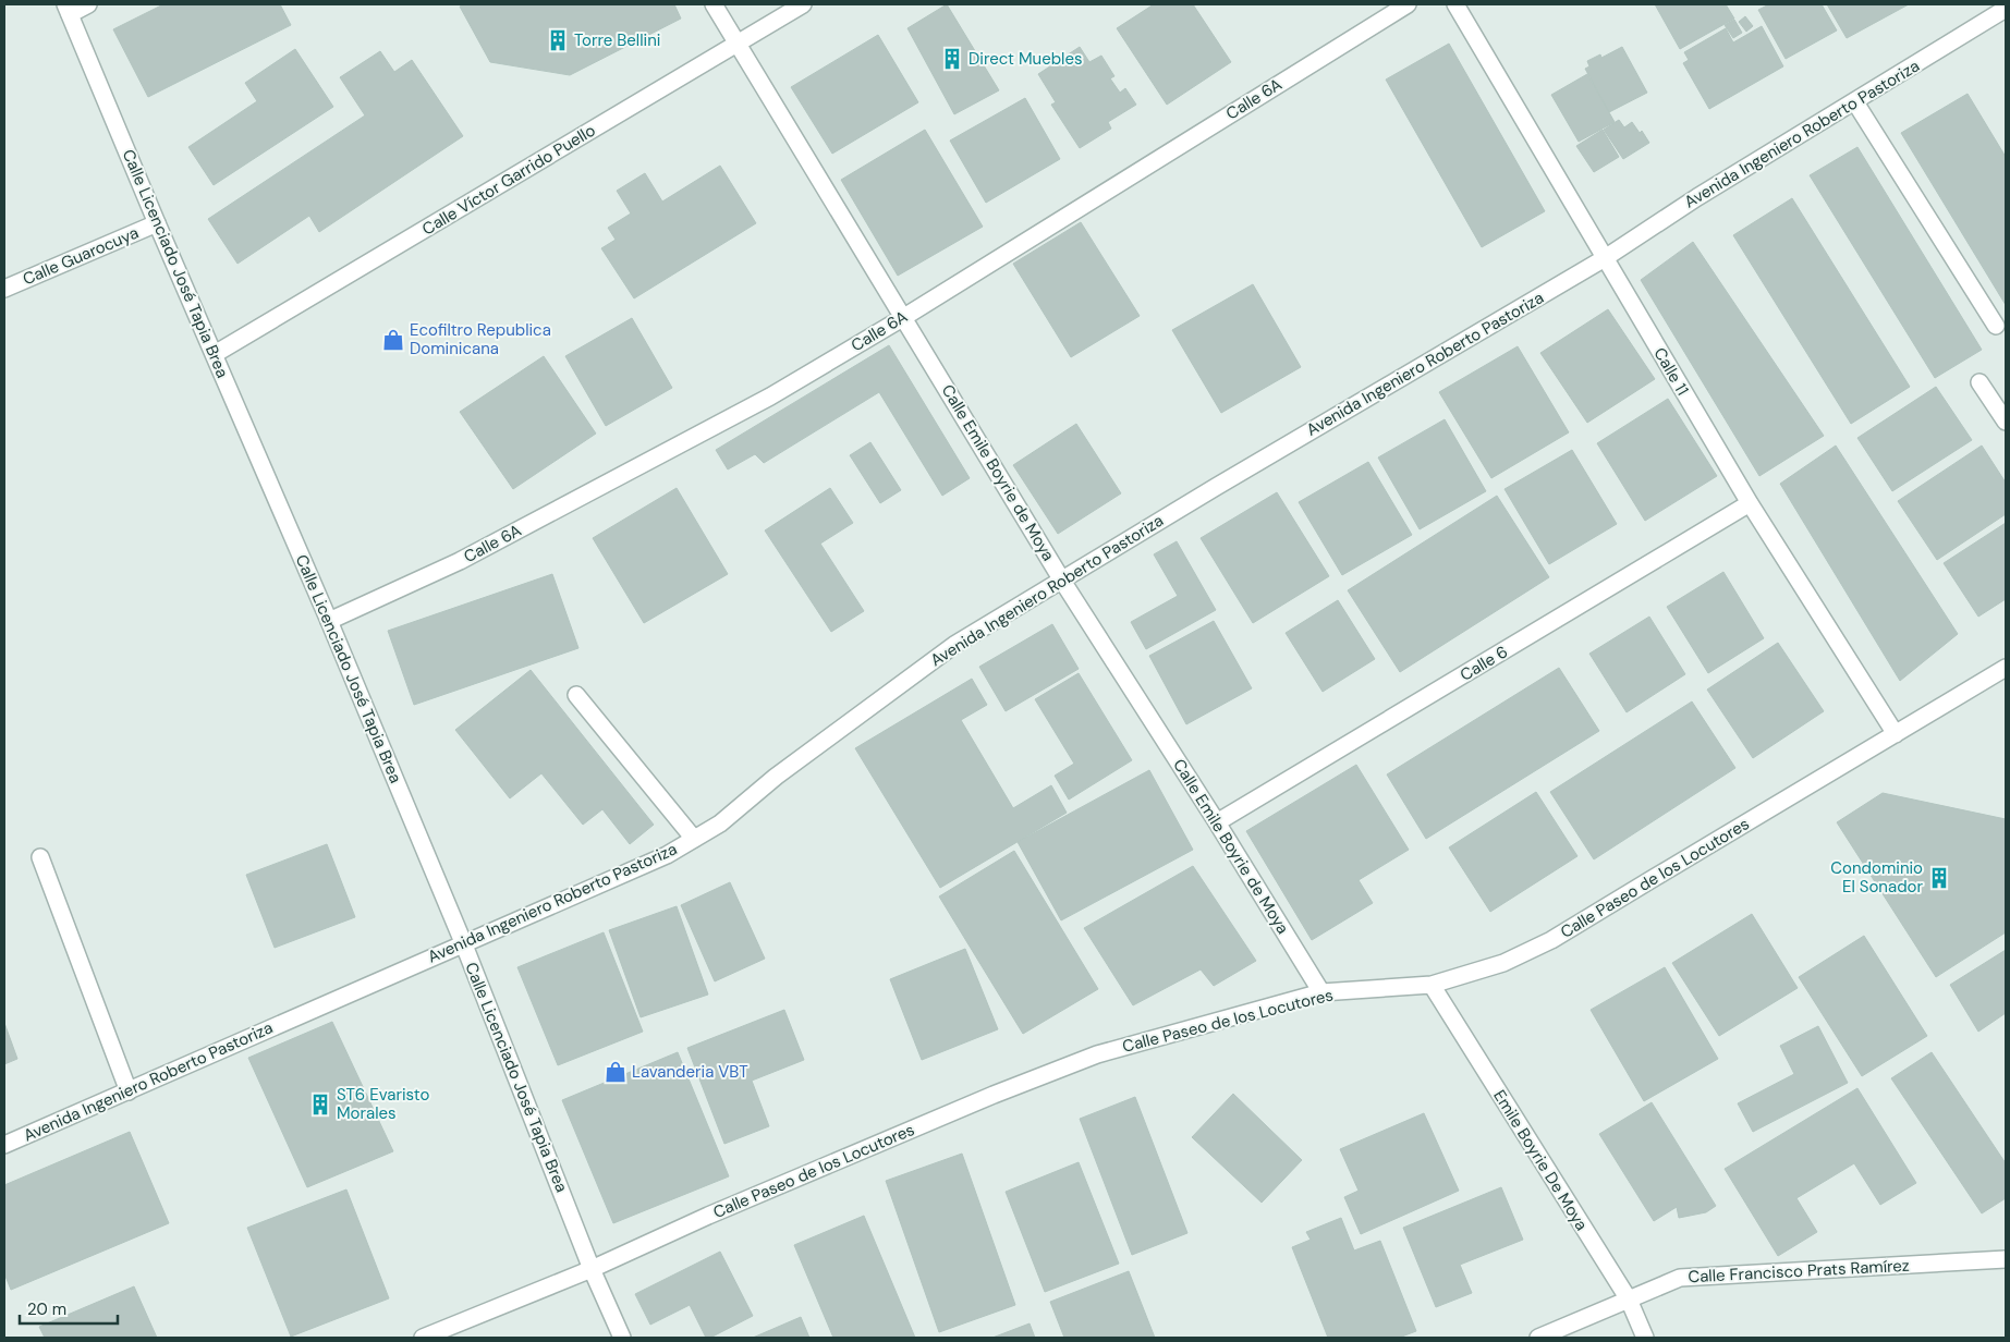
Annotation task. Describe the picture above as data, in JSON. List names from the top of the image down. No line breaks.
{"streets":{"street":["Calle 6A","Avenida Ingeniero Roberto Pastoriza","Calle Víctor Garrido Puello","Calle Guarocuya","Calle Licenciado José Tapia Brea","Calle 11","Calle Emile Boyrie de Moya","Calle 6","Calle Paseo de los Locutores","Emile Boyrie De Moya","Calle Francisco Prats Ramírez"]},"crossings":[["Calle 6A","Calle Licenciado José Tapia Brea"],["Calle 6A","Calle Emile Boyrie de Moya"],["Avenida Ingeniero Roberto Pastoriza","Calle Licenciado José Tapia Brea"],["Avenida Ingeniero Roberto Pastoriza","Calle 11"],["Avenida Ingeniero Roberto Pastoriza","Calle Emile Boyrie de Moya"],["Calle Víctor Garrido Puello","Calle Licenciado José Tapia Brea"],["Calle Víctor Garrido Puello","Calle Emile Boyrie de Moya"],["Calle Guarocuya","Calle Licenciado José Tapia Brea"],["Calle Licenciado José Tapia Brea","Calle Paseo de los Locutores"],["Calle 11","Calle 6"],["Calle 11","Calle Paseo de los Locutores"],["Calle Emile Boyrie de Moya","Calle 6"],["Calle Emile Boyrie de Moya","Calle Paseo de los Locutores"],["Calle Paseo de los Locutores","Emile Boyrie De Moya"],["Emile Boyrie De Moya","Calle Francisco Prats Ramírez"]],"places":{"building":["Torre Bellini","Direct Muebles","Condominio El Sonador","ST6 Evaristo Morales"],"shop":["Ecofiltro Republica Dominicana","Lavanderia VBT"]},"scale_bar":"20 m"}
